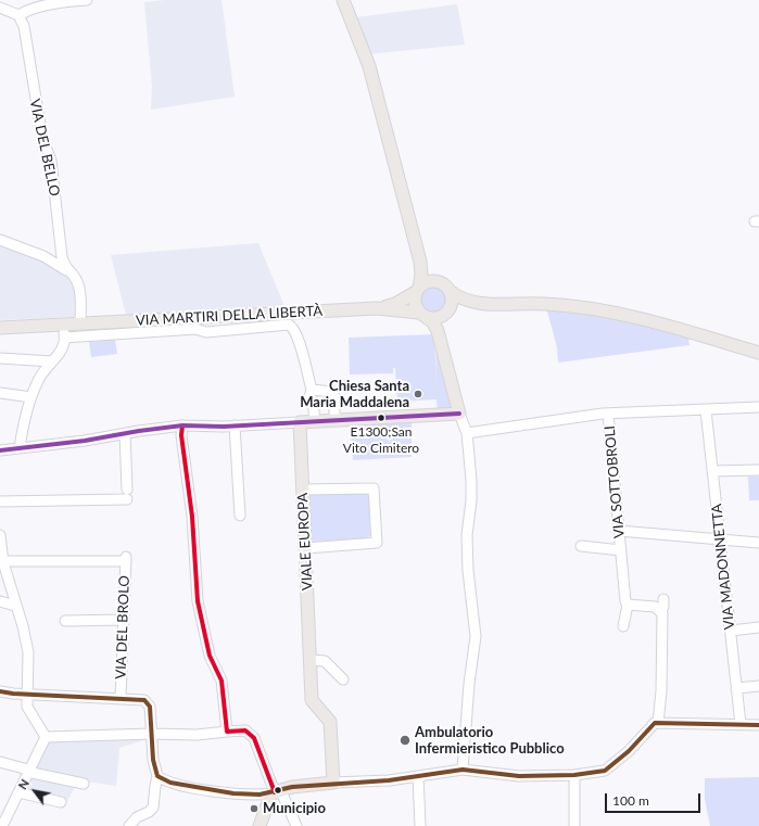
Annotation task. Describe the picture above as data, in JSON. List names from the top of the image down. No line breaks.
{"streets":{"main road":["VIA MARTIRI DELLA LIBERTÀ","VIALE EUROPA"],"street":["VIA DEL BELLO","VIA SOTTOBROLI","VIA MADONNETTA","VIA DEL BROLO"]},"crossings":[["VIA DEL BELLO","VIA MARTIRI DELLA LIBERTÀ"]],"places":["Chiesa Santa Maria Maddalena","E1300;San Vito Cimitero","Ambulatorio Infermieristico Pubblico","Municipio"],"scale_bar":"100 m","north":"top left"}
